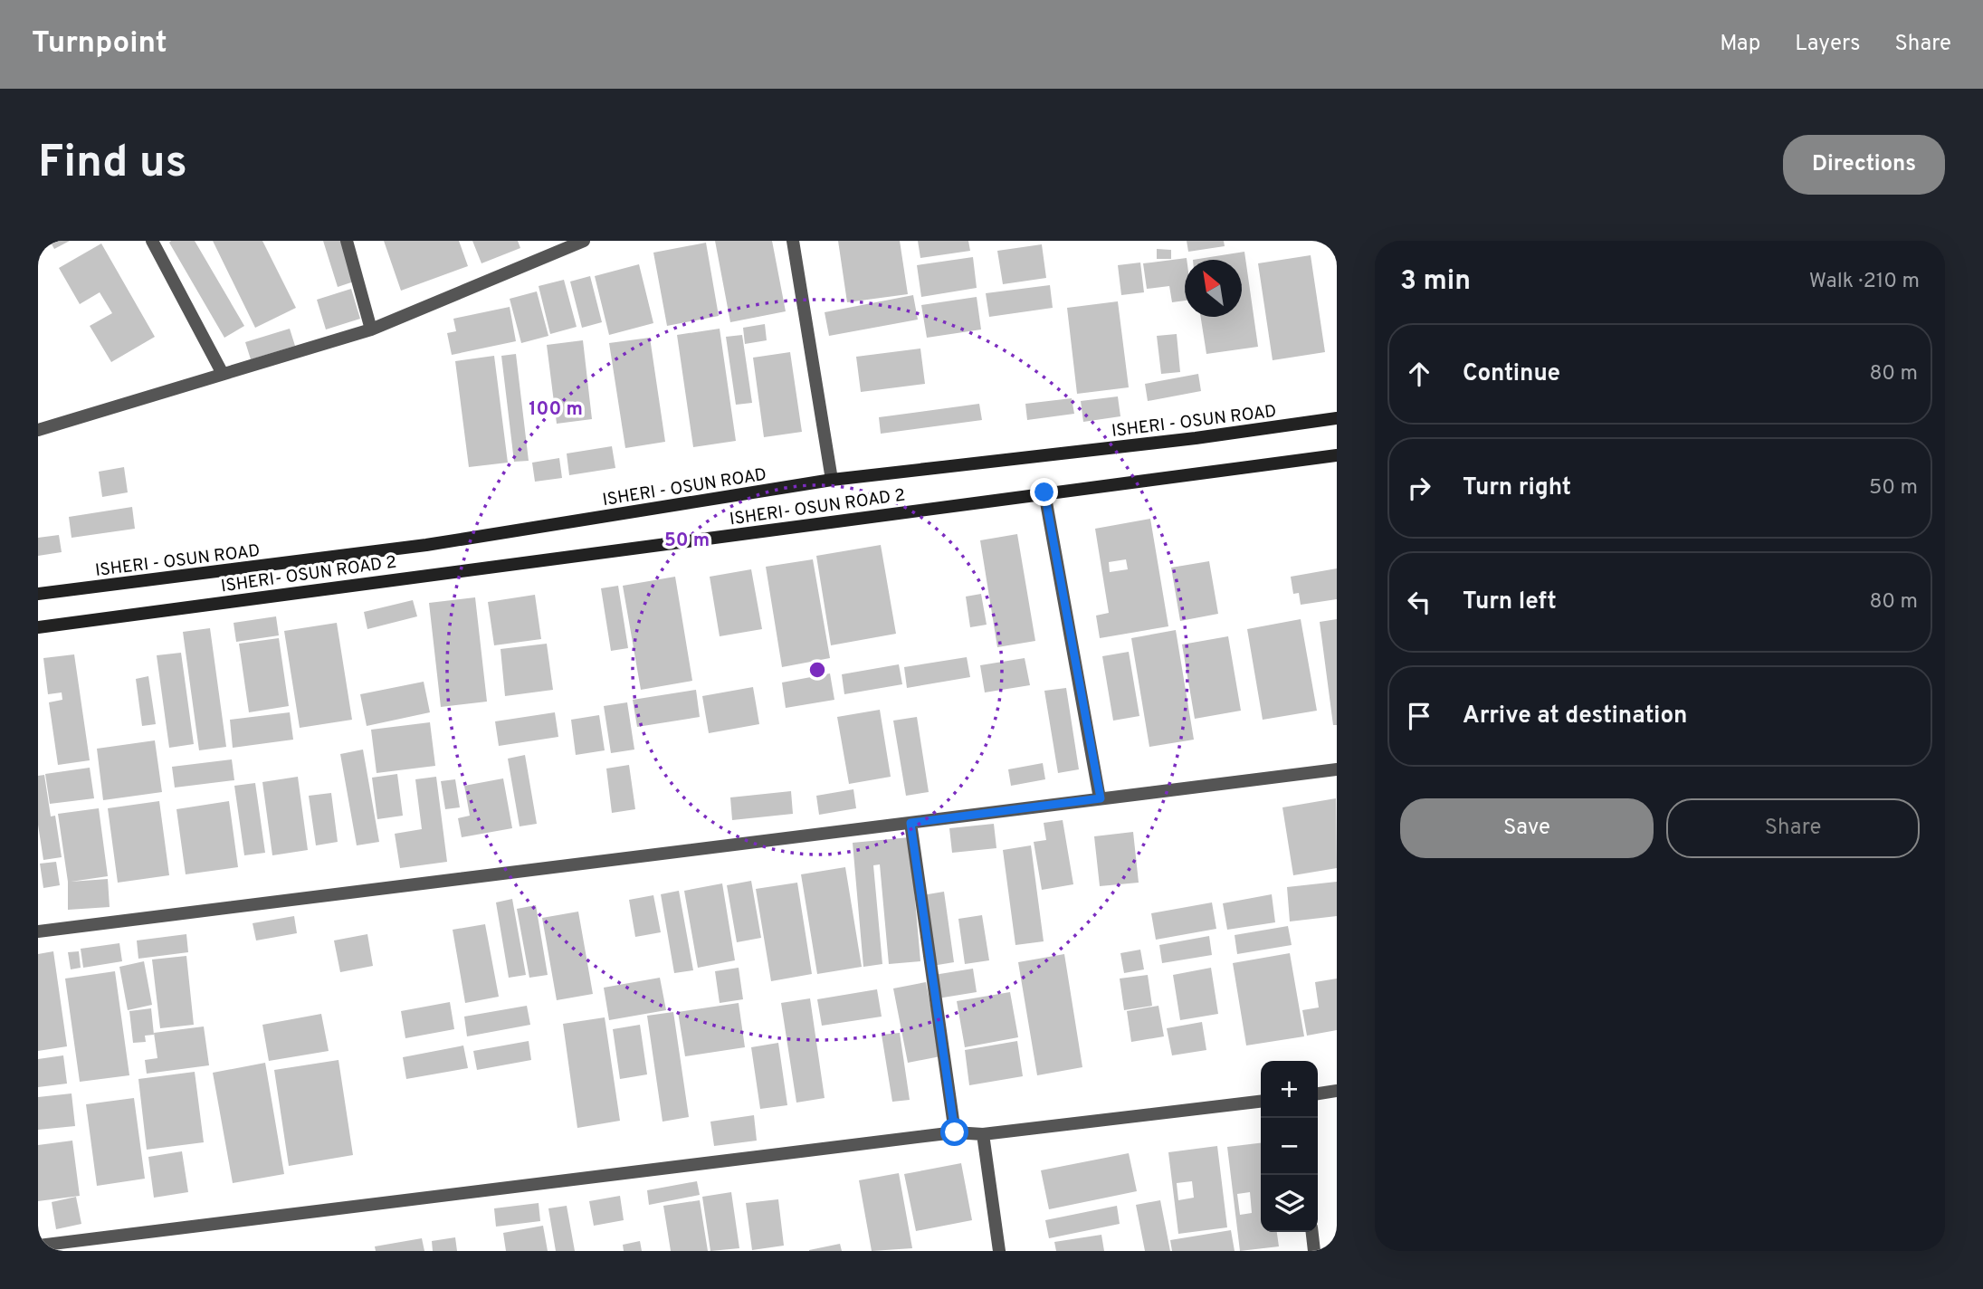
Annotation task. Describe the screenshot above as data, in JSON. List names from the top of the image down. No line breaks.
{"streets":{"main road":["ISHERI - OSUN ROAD","ISHERI- OSUN ROAD 2"]},"north":"top left","page":{"header":"Turnpoint","nav":["Map","Layers","Share"],"buttons":["Directions",["Save","Share"]],"title":"Find us","heading":["3 min","Walk · 210 m"],"list":[["Continue","80 m"],["Turn right","50 m"],["Turn left","80 m"],"Arrive at destination"],"map_buttons":["+","−"]},"rings":["100 m","50 m"]}
